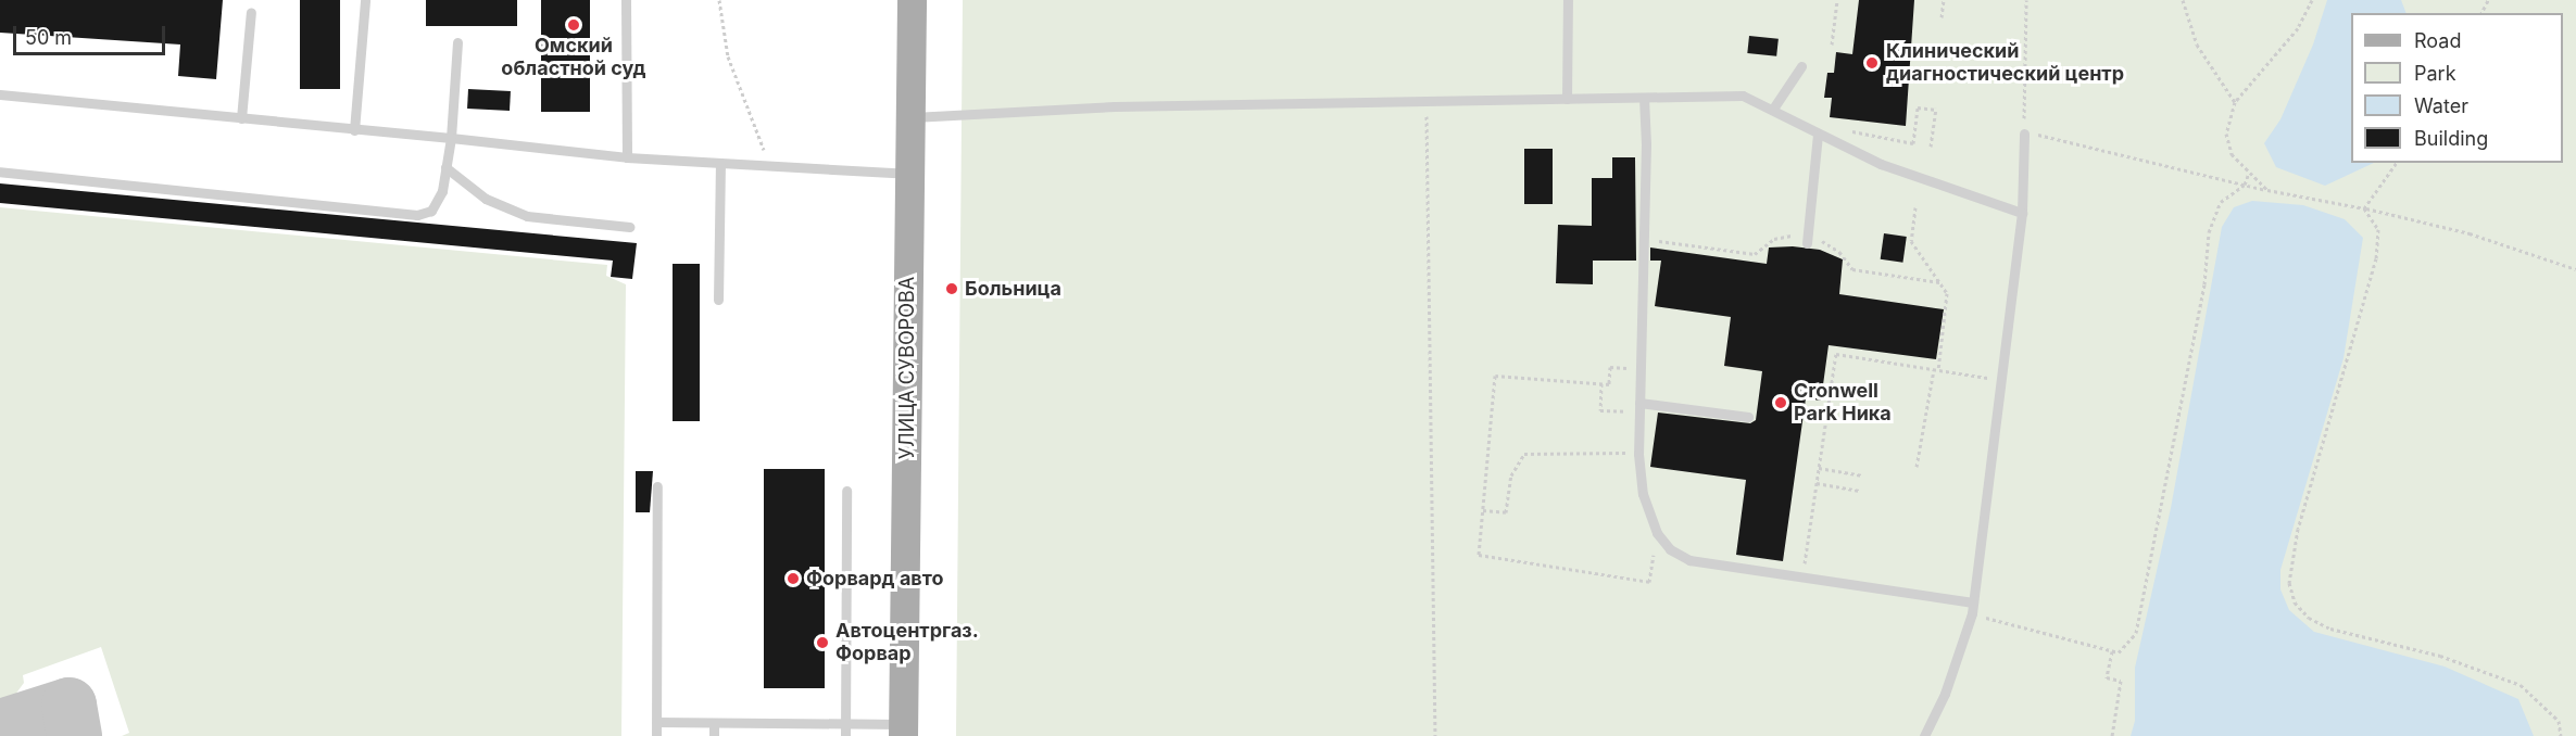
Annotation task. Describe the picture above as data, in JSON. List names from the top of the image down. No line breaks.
{"streets":{"main road":["УЛИЦА СУВОРОВА"]},"places":["Омский областной суд","Клинический диагностический центр","Больница","Cronwell Park Ника","Форвард авто","Автоцентргаз. Форвар"],"legend":["Road","Park","Water","Building"],"scale_bar":"50 m"}
